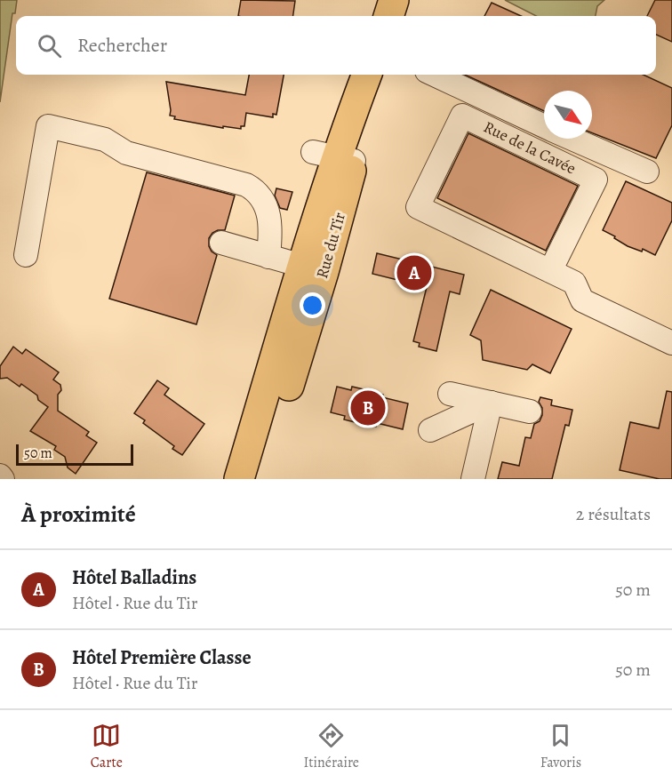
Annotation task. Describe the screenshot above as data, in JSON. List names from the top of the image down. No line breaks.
{"streets":{"main road":["Rue du Tir"],"street":["Rue de la Cavée"]},"scale_bar":"50 m","north":"bottom right","page":{"search":"Rechercher","pins":["A","B"],"scale":"50 m","heading":["À proximité","2 résultats"],"list":[{"mark":"A","name":"Hôtel Balladins","note":"Hôtel · Rue du Tir","value":"50 m"},{"mark":"B","name":"Hôtel Première Classe","note":"Hôtel · Rue du Tir","value":"50 m"}],"nav":["Carte","Itinéraire","Favoris"]}}
